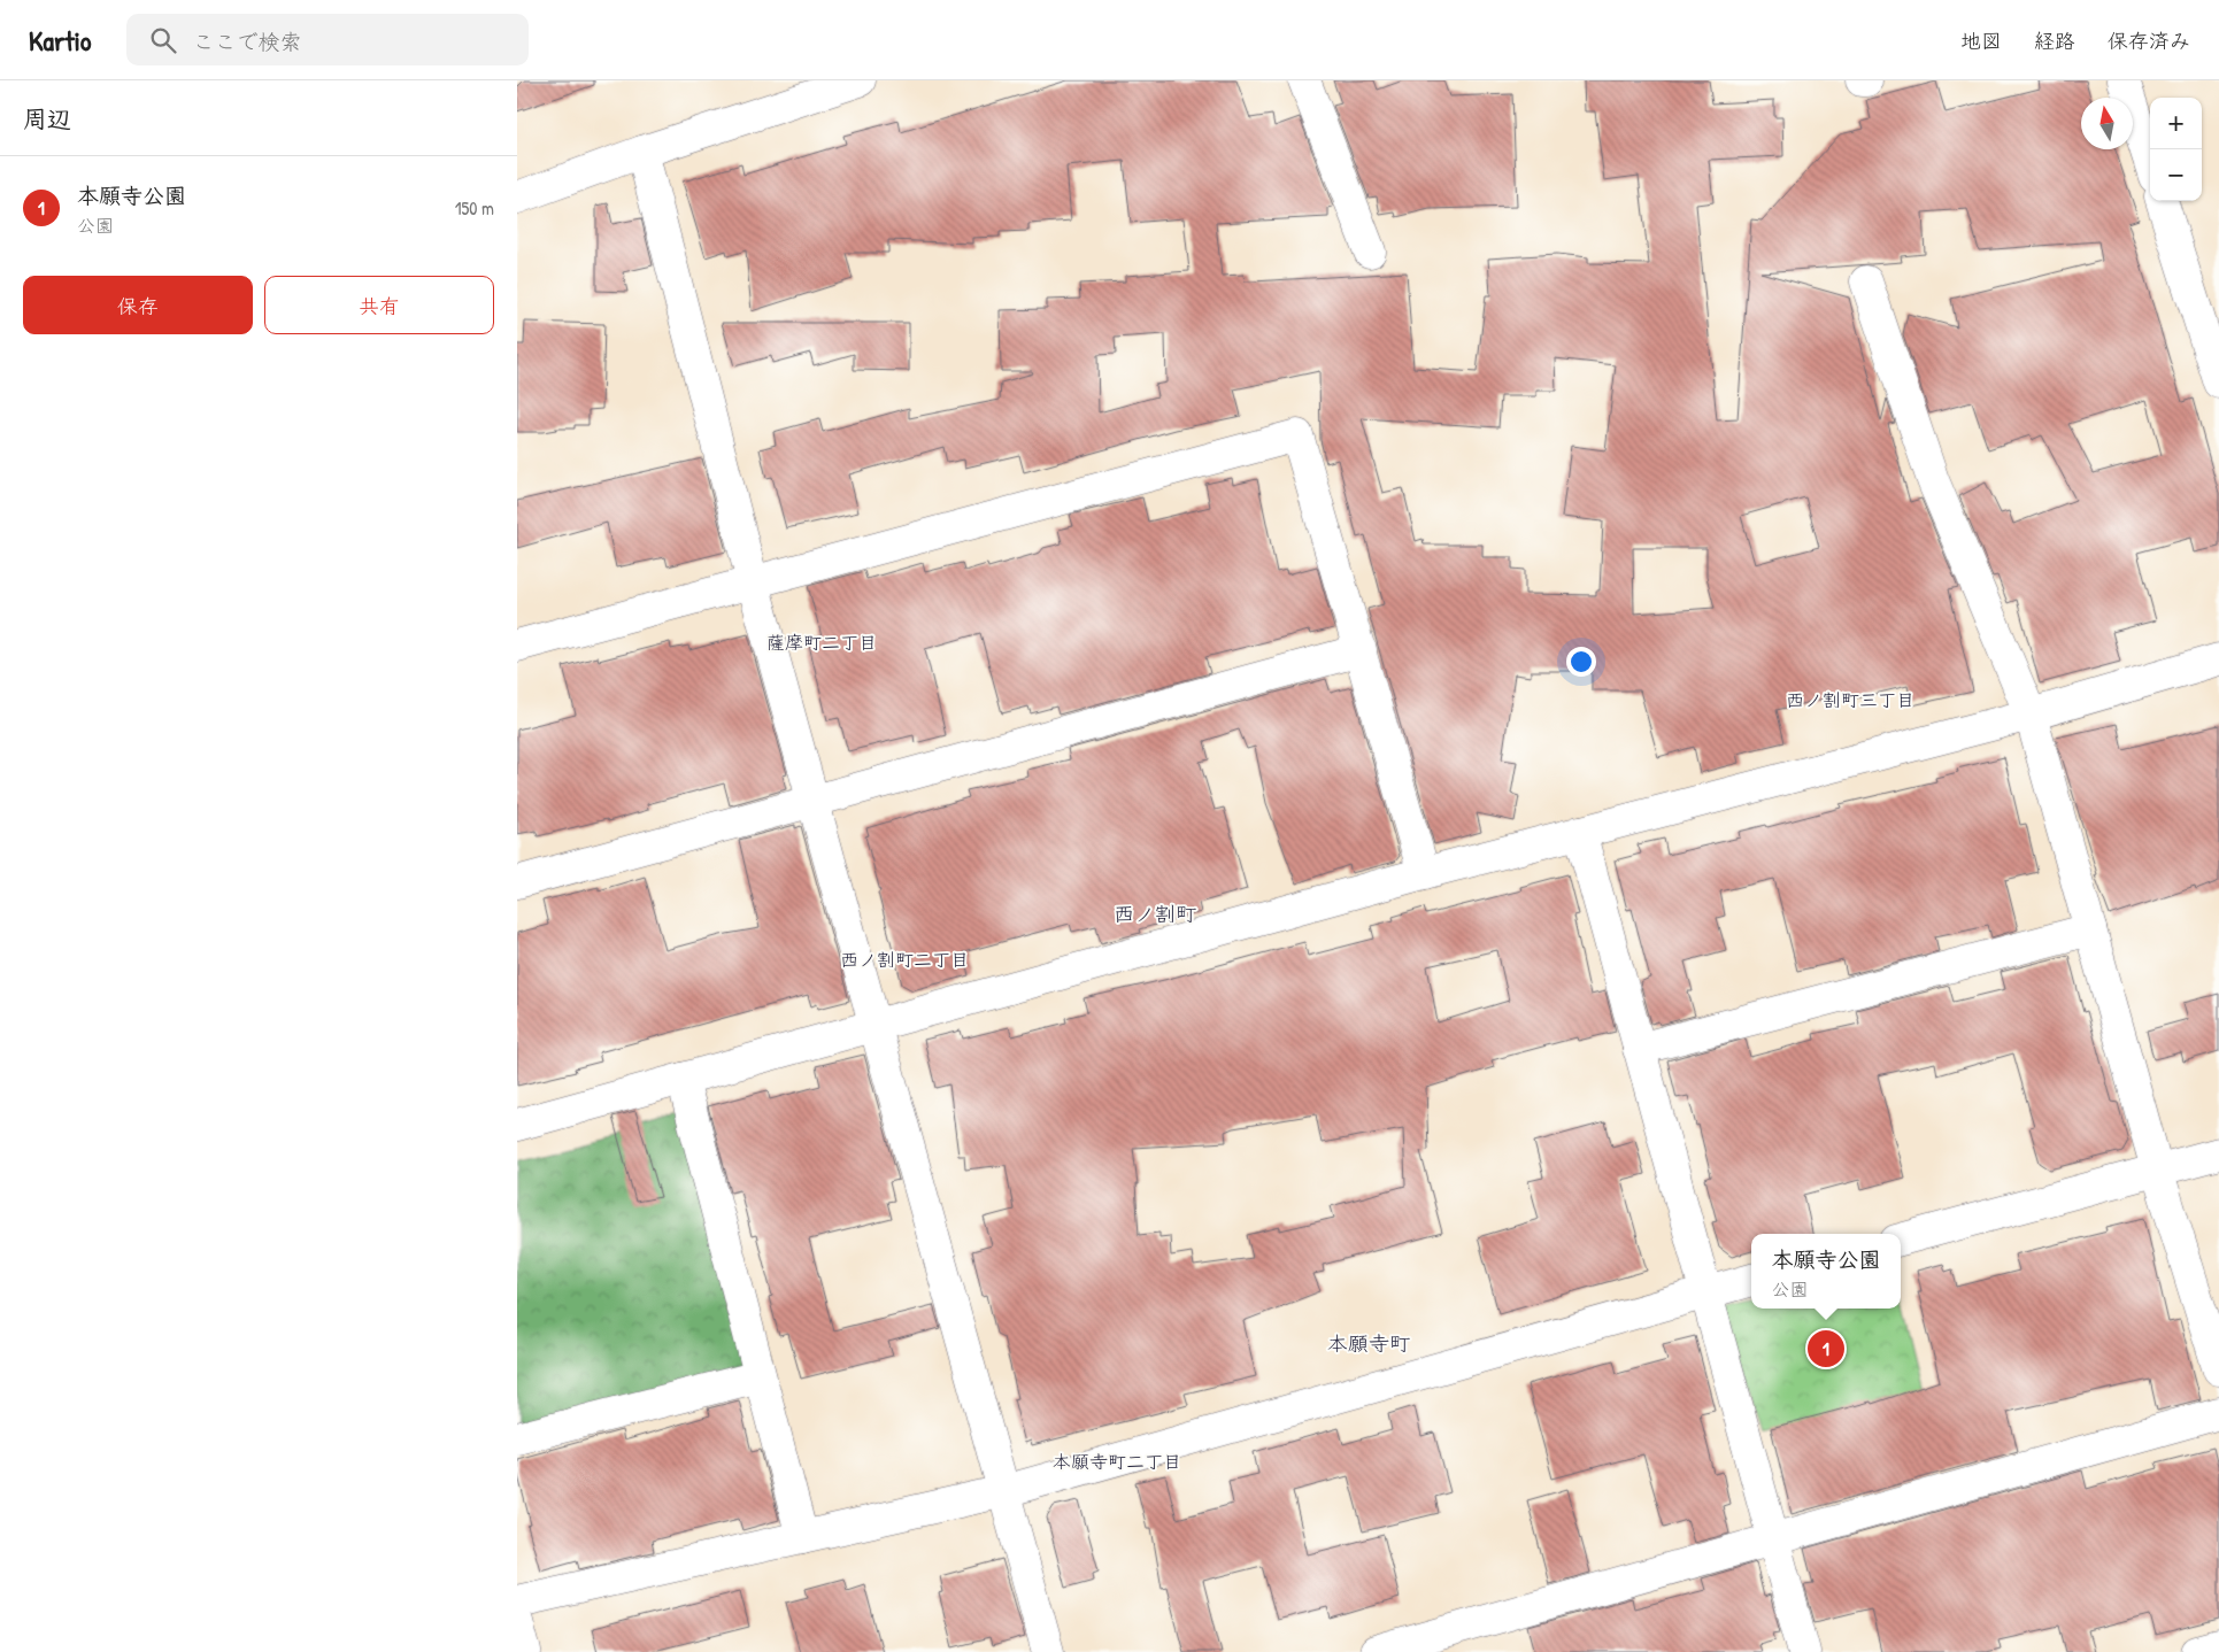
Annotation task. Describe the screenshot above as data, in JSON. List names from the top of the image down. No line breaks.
{"districts":["薩摩町二丁目","西ノ割町三丁目","西ノ割町","西ノ割町二丁目","本願寺町","本願寺町二丁目"],"north":"top","page":{"header":"Kartio","search":"ここで検索","nav":["地図","経路","保存済み"],"heading":"周辺","map_buttons":["+","−"],"list":[{"mark":"1","name":"本願寺公園","note":"公園","value":"150 m"}],"buttons":["保存","共有"],"popup":["本願寺公園","公園"],"pins":"1"}}
